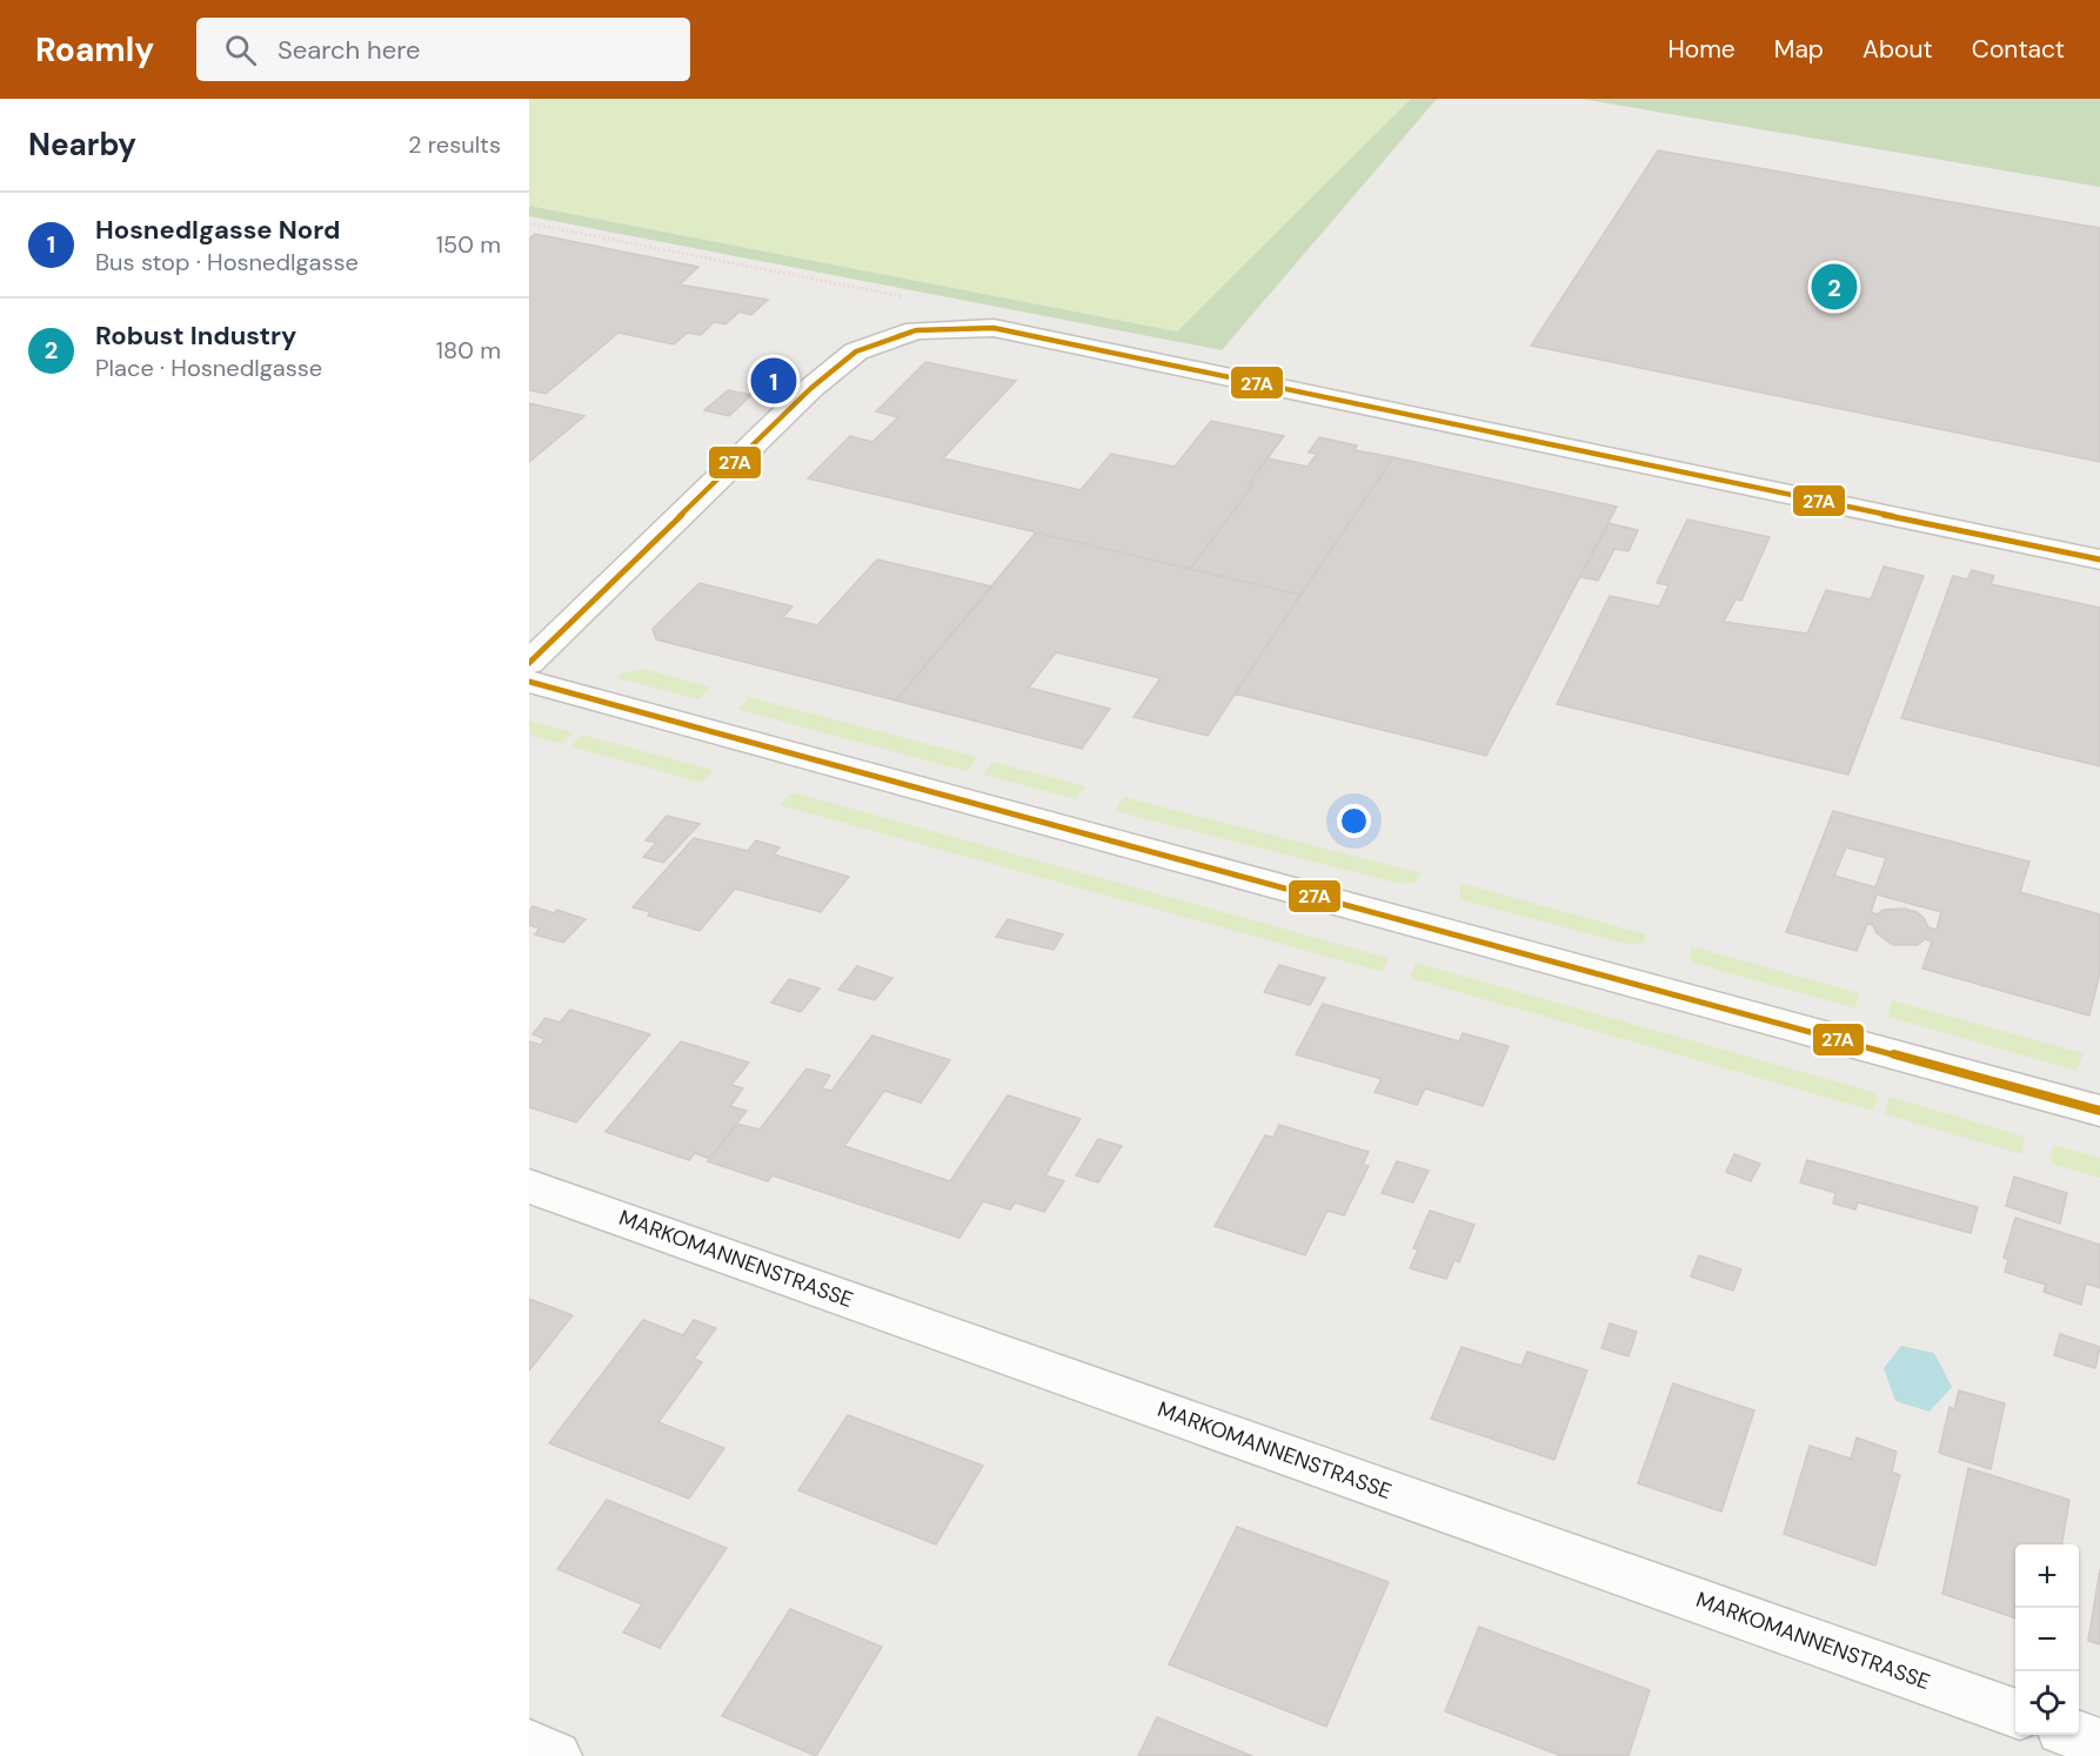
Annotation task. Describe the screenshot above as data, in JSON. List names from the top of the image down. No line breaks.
{"streets":{"street":["MARKOMANNENSTRASSE"]},"lines":["transit line 27A"],"page":{"header":"Roamly","search":"Search here","nav":["Home","Map","About","Contact"],"heading":["Nearby","2 results"],"list":[{"mark":"1","name":"Hosnedlgasse Nord","note":"Bus stop · Hosnedlgasse","value":"150 m"},{"mark":"2","name":"Robust Industry","note":"Place · Hosnedlgasse","value":"180 m"}],"pins":["2","1"],"map_buttons":["+","−"]}}
